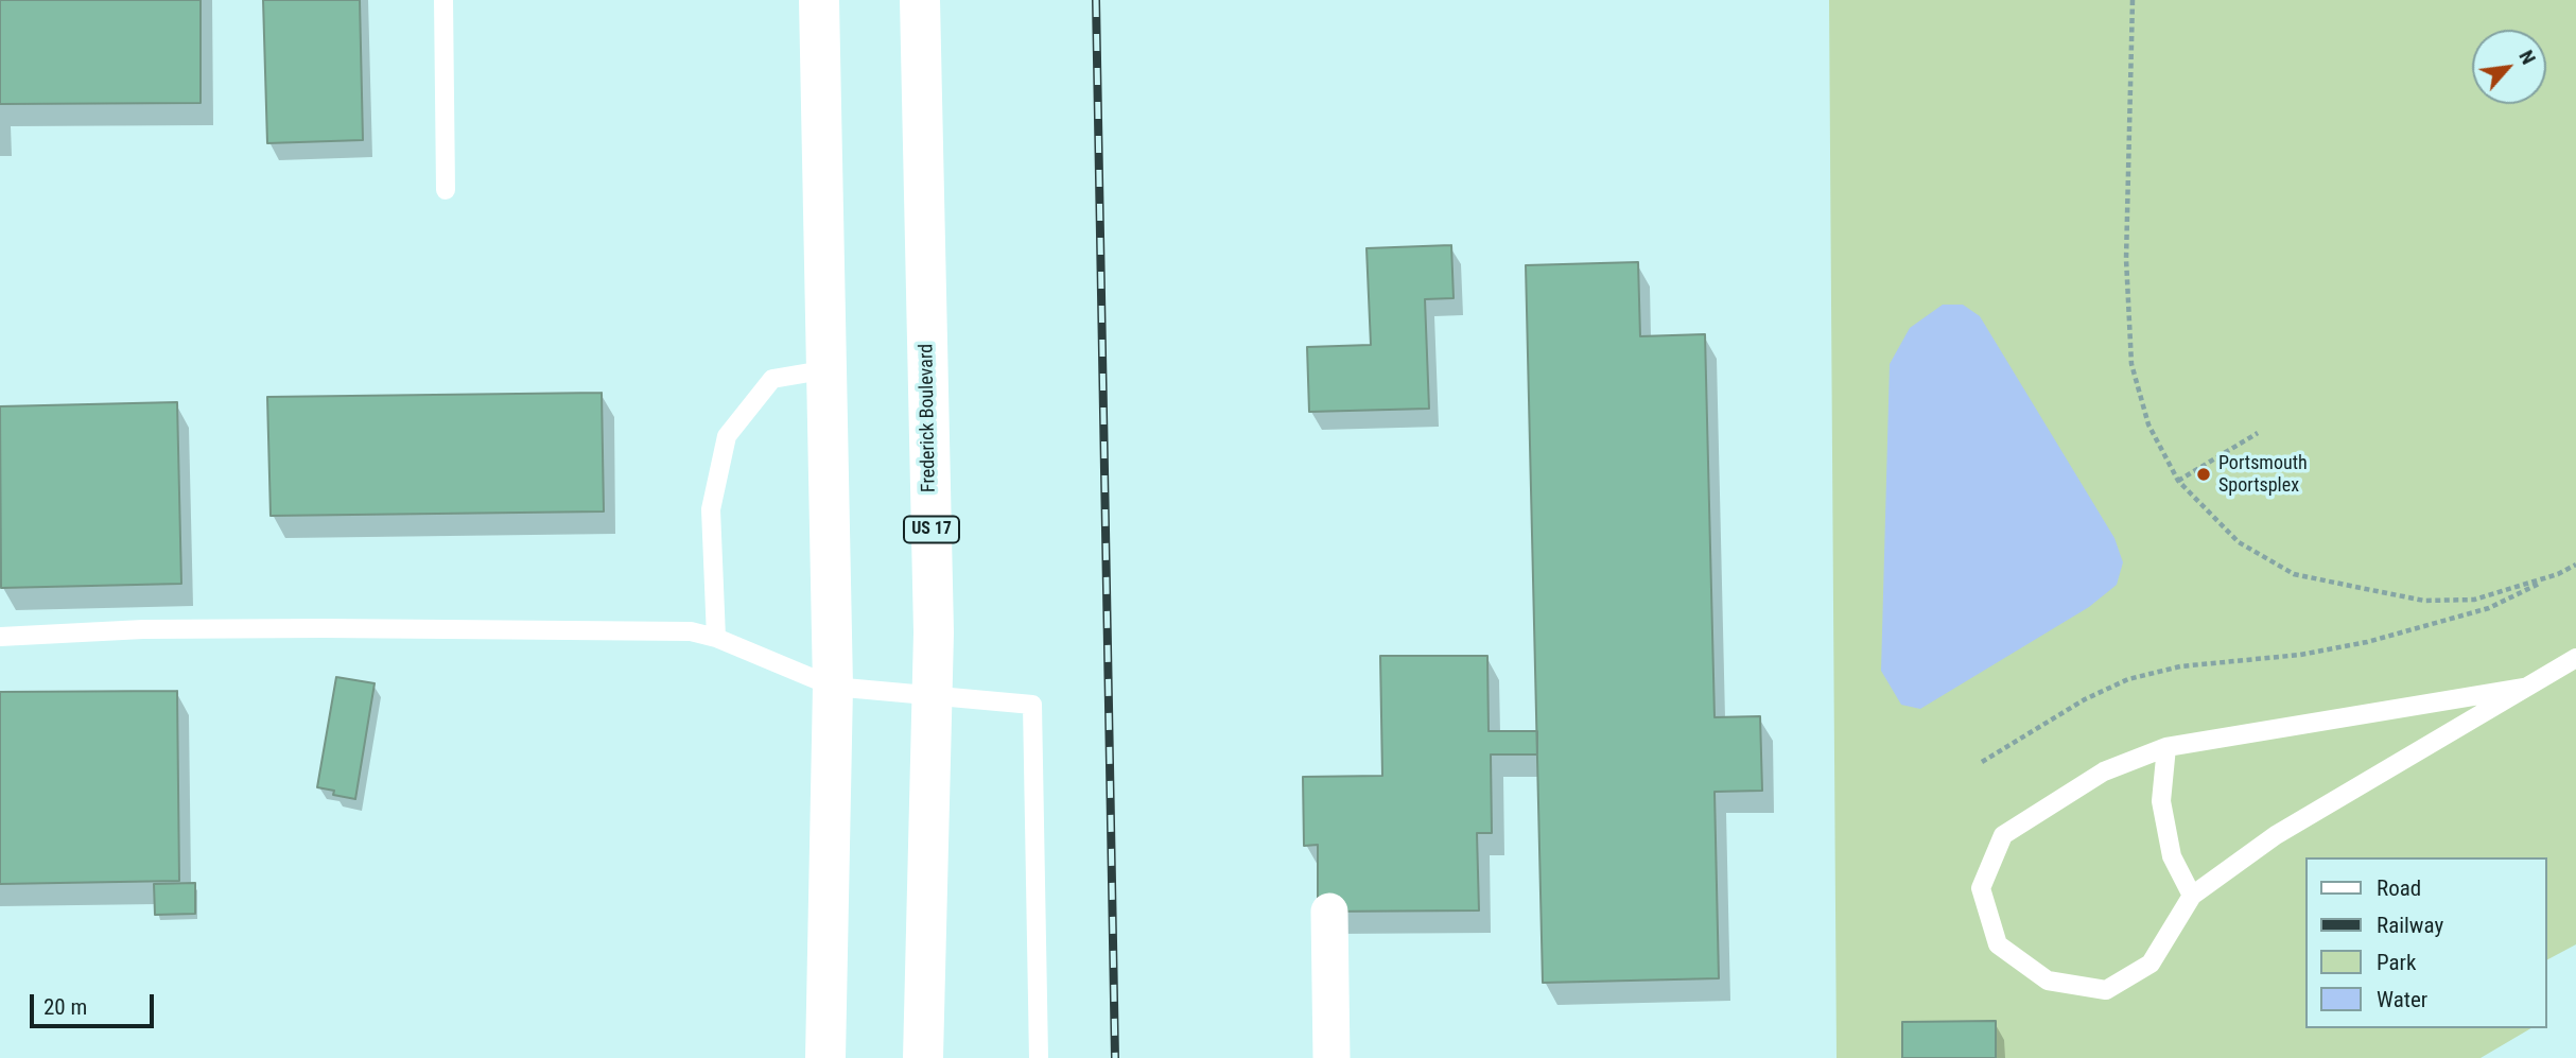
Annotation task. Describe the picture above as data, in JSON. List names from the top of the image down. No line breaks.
{"streets":{"main road":["Frederick Boulevard","US 17"]},"places":["Portsmouth Sportsplex"],"legend":["Road","Railway","Park","Water"],"scale_bar":"20 m","north":"top right"}
